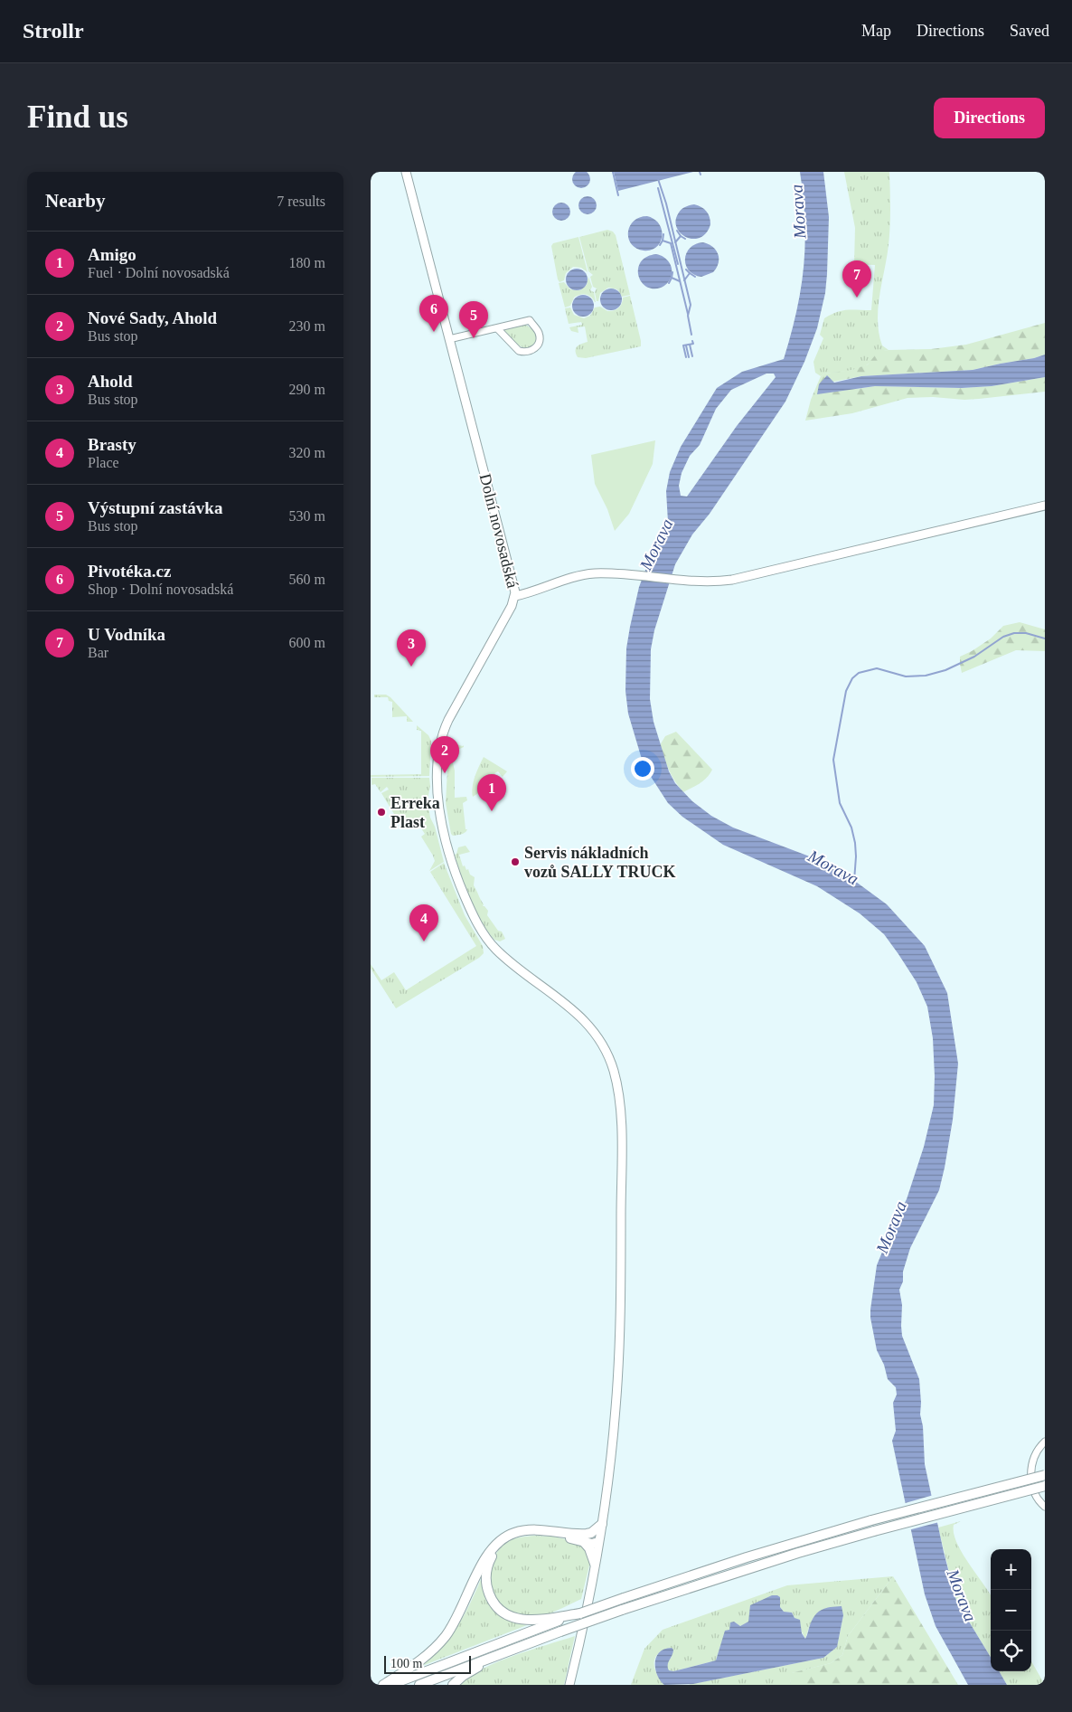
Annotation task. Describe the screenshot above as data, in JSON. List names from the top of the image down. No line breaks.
{"streets":{"main road":["Dolní novosadská"]},"water":["Morava"],"places":["Erreka Plast","Servis nákladních vozů SALLY TRUCK"],"scale_bar":"100 m","page":{"header":"Strollr","nav":["Map","Directions","Saved"],"buttons":"Directions","title":"Find us","heading":["Nearby","7 results"],"list":[{"mark":"1","name":"Amigo","note":"Fuel · Dolní novosadská","value":"180 m"},{"mark":"2","name":"Nové Sady, Ahold","note":"Bus stop","value":"230 m"},{"mark":"3","name":"Ahold","note":"Bus stop","value":"290 m"},{"mark":"4","name":"Brasty","note":"Place","value":"320 m"},{"mark":"5","name":"Výstupní zastávka","note":"Bus stop","value":"530 m"},{"mark":"6","name":"Pivotéka.cz","note":"Shop · Dolní novosadská","value":"560 m"},{"mark":"7","name":"U Vodníka","note":"Bar","value":"600 m"}],"pins":["7","6","5","3","2","1","4"],"map_buttons":["+","−"],"scale":"100 m"}}
